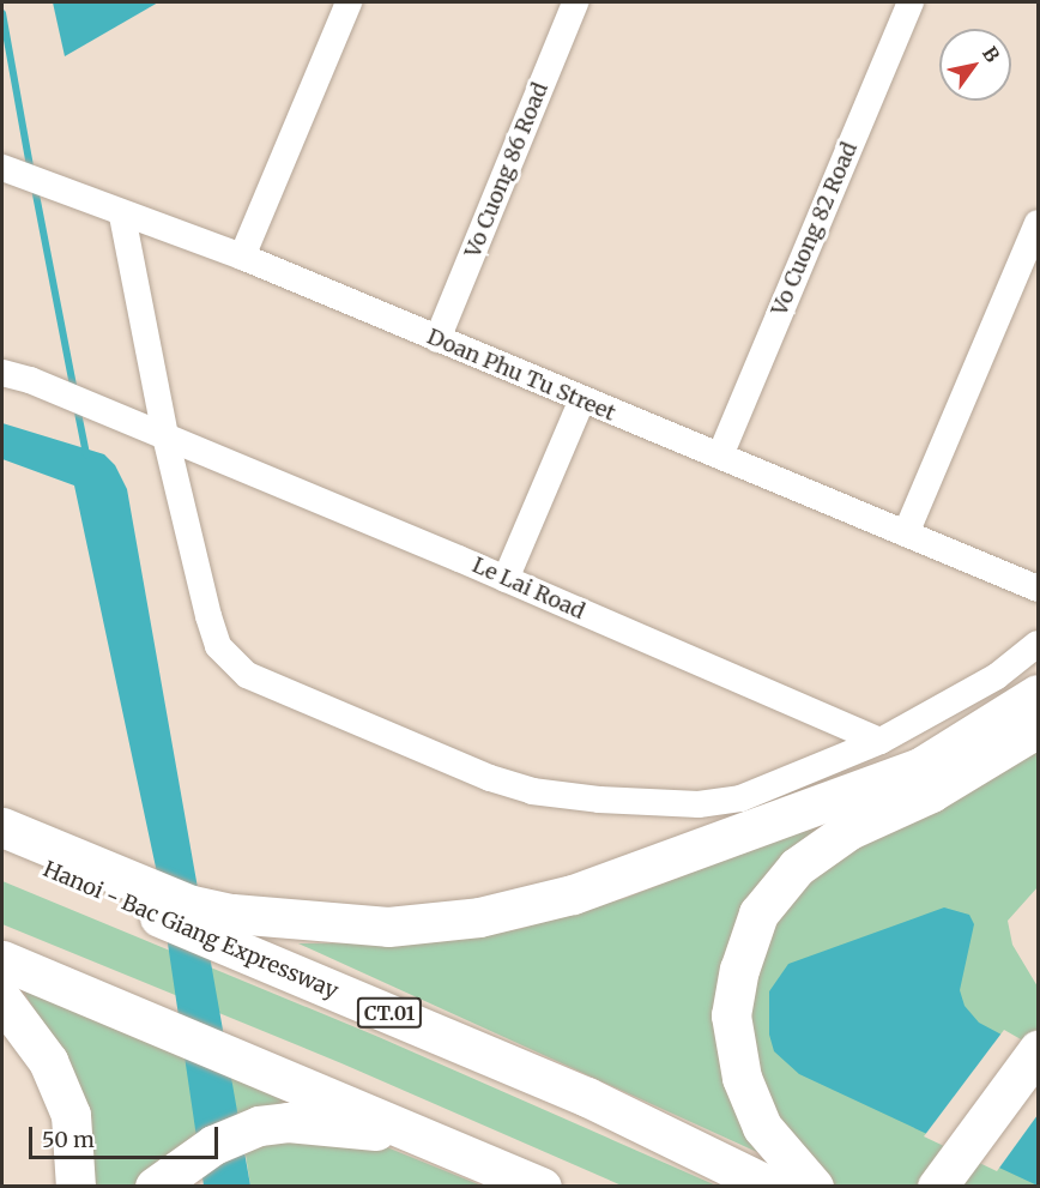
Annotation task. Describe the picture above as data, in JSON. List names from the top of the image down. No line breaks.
{"streets":{"highway":["Hanoi - Bac Giang Expressway","CT.01"],"street":["Vo Cuong 86 Road","Vo Cuong 82 Road","Doan Phu Tu Street","Le Lai Road"]},"crossings":[["Vo Cuong 86 Road","Doan Phu Tu Street"],["Vo Cuong 82 Road","Doan Phu Tu Street"]],"scale_bar":"50 m","north":"top right"}
